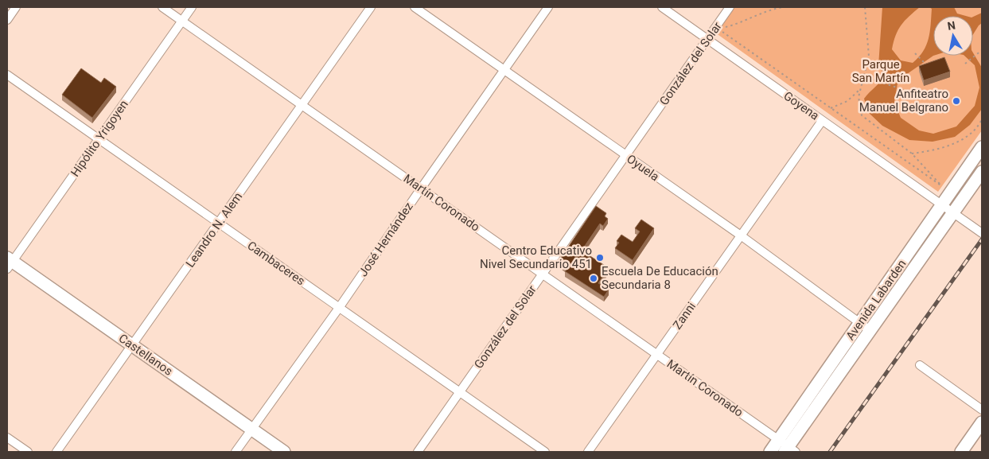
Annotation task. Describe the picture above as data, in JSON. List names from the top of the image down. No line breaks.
{"streets":{"street":["González del Solar","Goyena","Hipólito Yrigoyen","Oyuela","Martín Coronado","Leandro N. Alem","José Hernández","Cambaceres","Avenida Labarden","Zanni","Castellanos"]},"crossings":[["González del Solar","Goyena"],["González del Solar","Oyuela"],["González del Solar","Martín Coronado"],["González del Solar","Cambaceres"],["Goyena","Avenida Labarden"],["Goyena","Zanni"],["Hipólito Yrigoyen","Martín Coronado"],["Hipólito Yrigoyen","Cambaceres"],["Hipólito Yrigoyen","Castellanos"],["Oyuela","José Hernández"],["Oyuela","Avenida Labarden"],["Oyuela","Zanni"],["Martín Coronado","Leandro N. Alem"],["Martín Coronado","José Hernández"],["Martín Coronado","Avenida Labarden"],["Martín Coronado","Zanni"],["Leandro N. Alem","Cambaceres"],["Leandro N. Alem","Castellanos"],["José Hernández","Cambaceres"],["José Hernández","Castellanos"]],"parks":["Parque San Martín"],"places":["Anfiteatro Manuel Belgrano","Centro Educativo Nivel Secundario 451","Escuela De Educación Secundaria 8"],"north":"top"}
